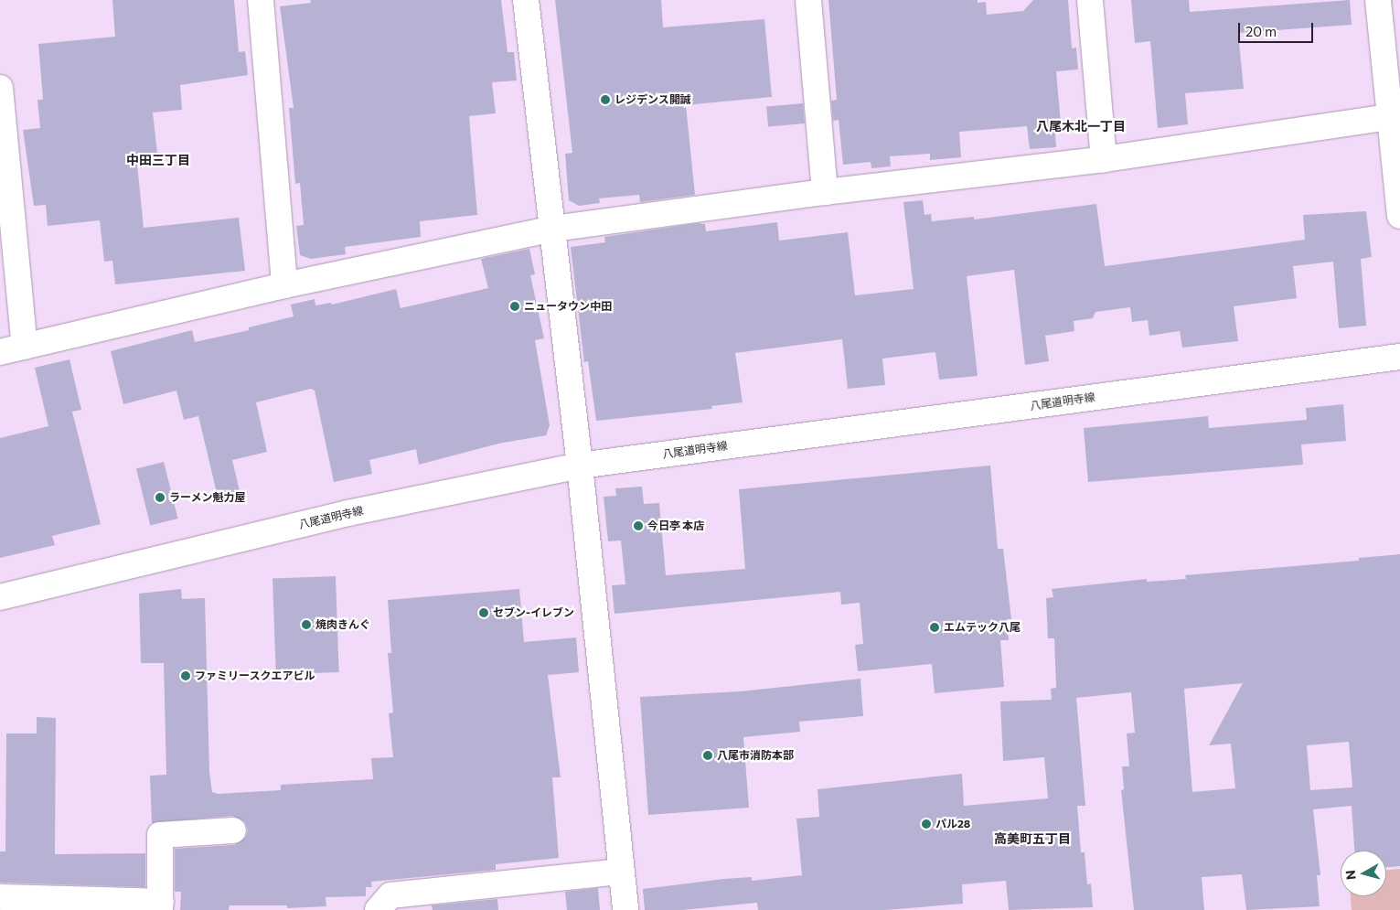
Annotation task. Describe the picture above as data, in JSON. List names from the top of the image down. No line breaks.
{"streets":{"street":["八尾道明寺線"]},"districts":["八尾木北一丁目","中田三丁目","高美町五丁目"],"places":["レジデンス開誠","ニュータウン中田","ラーメン魁力屋","今日亭 本店","セブン-イレブン","焼肉きんぐ","エムテック八尾","ファミリースクエアビル","八尾市消防本部","パル28"],"scale_bar":"20 m","north":"left"}
